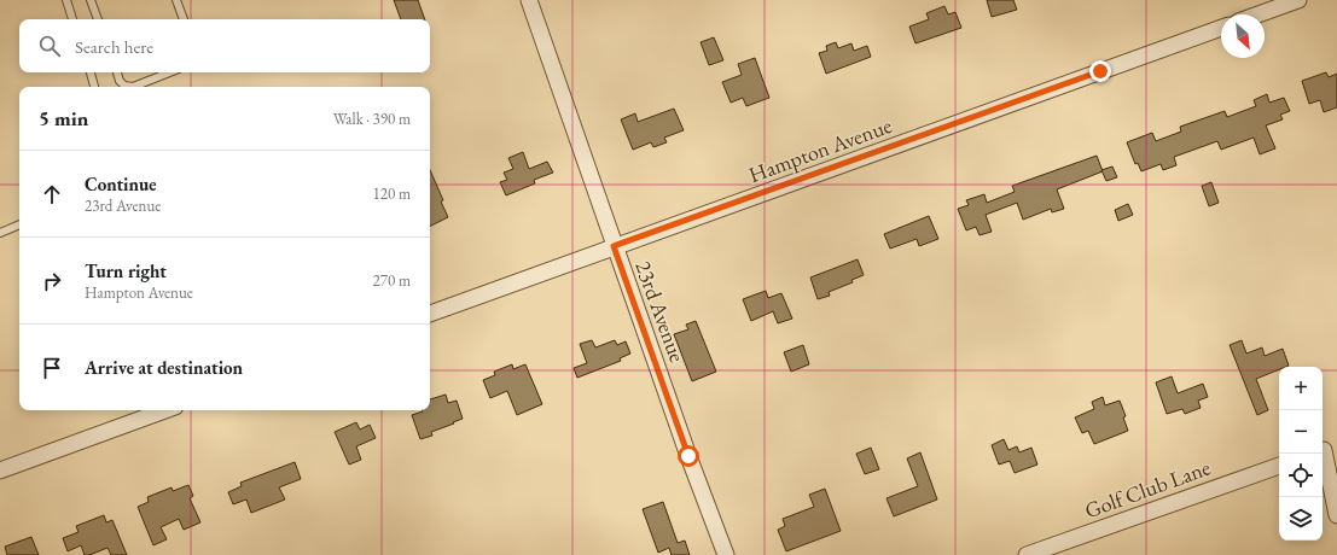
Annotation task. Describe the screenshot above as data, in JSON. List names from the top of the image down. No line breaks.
{"streets":{"street":["Hampton Avenue","23rd Avenue","Golf Club Lane"]},"crossings":[["Hampton Avenue","23rd Avenue"]],"north":"bottom right","page":{"search":"Search here","heading":["5 min","Walk · 390 m"],"list":[["Continue","23rd Avenue","120 m"],["Turn right","Hampton Avenue","270 m"],"Arrive at destination"],"map_buttons":["+","−"]}}
